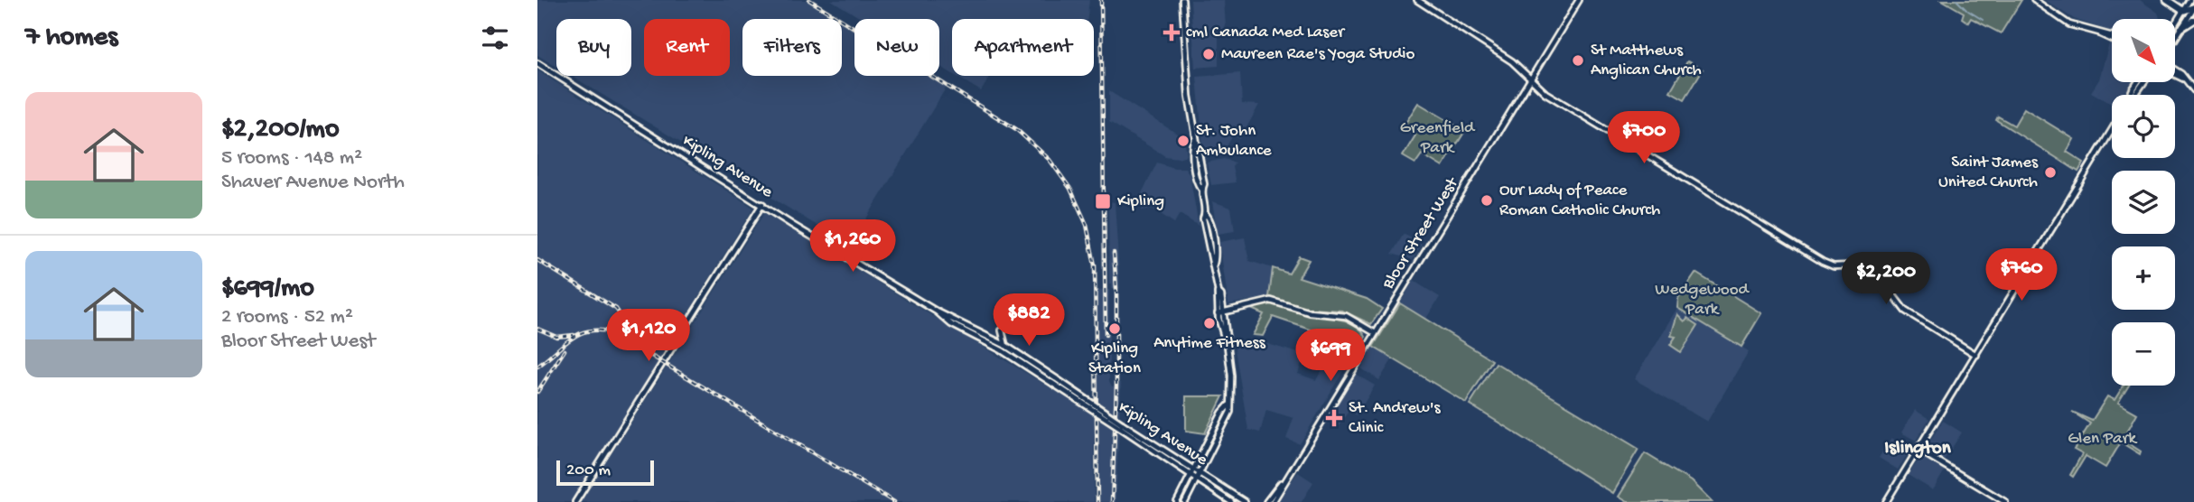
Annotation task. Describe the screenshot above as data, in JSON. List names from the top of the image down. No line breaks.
{"streets":{"main road":["Kipling Avenue","Bloor Street West"]},"districts":["Islington"],"parks":["Greenfield Park","Wedgewood Park","Glen Park"],"places":{"health":["cml Canada Med Laser","St. Andrew's Clinic"],"other":["Maureen Rae's Yoga Studio","St Matthews Anglican Church","St. John Ambulance","Saint James United Church","Our Lady of Peace Roman Catholic Church","Anytime Fitness","Kipling Station"],"transit":["Kipling"]},"scale_bar":"200 m","north":"bottom right","page":{"heading":"7 homes","map_buttons":["+","−"],"chip":["Buy","Rent","Filters","New","Apartment"],"list":[{"name":"$2,200/mo","note":"5 rooms · 148 m² · Shaver Avenue North"},{"name":"$699/mo","note":"2 rooms · 52 m² · Bloor Street West"}],"price":["$700","$1,260","$760","$2,200","$882","$1,120","$699"],"scale":"200 m"}}
